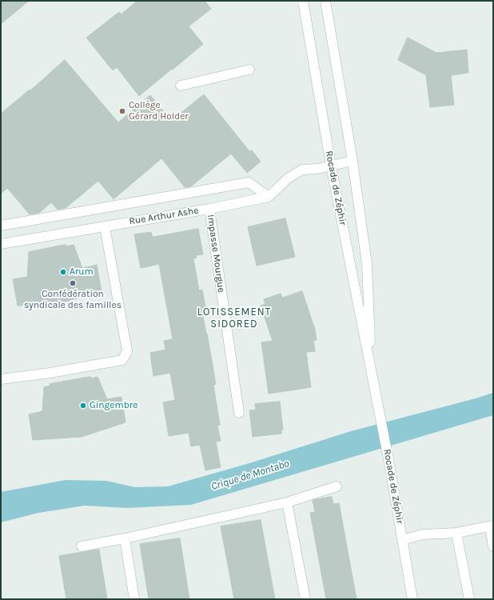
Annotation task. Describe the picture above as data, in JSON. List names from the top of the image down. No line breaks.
{"streets":{"main road":["Rocade de Zéphir","Rue Arthur Ashe","Impasse Mourgue"]},"crossings":[["Rue Arthur Ashe","Impasse Mourgue"]],"districts":["LOTISSEMENT SIDORED"],"water":["Crique de Montabo"],"places":["Collège Gérard Holder","Arum","Confédération syndicale des familles","Gingembre"]}
